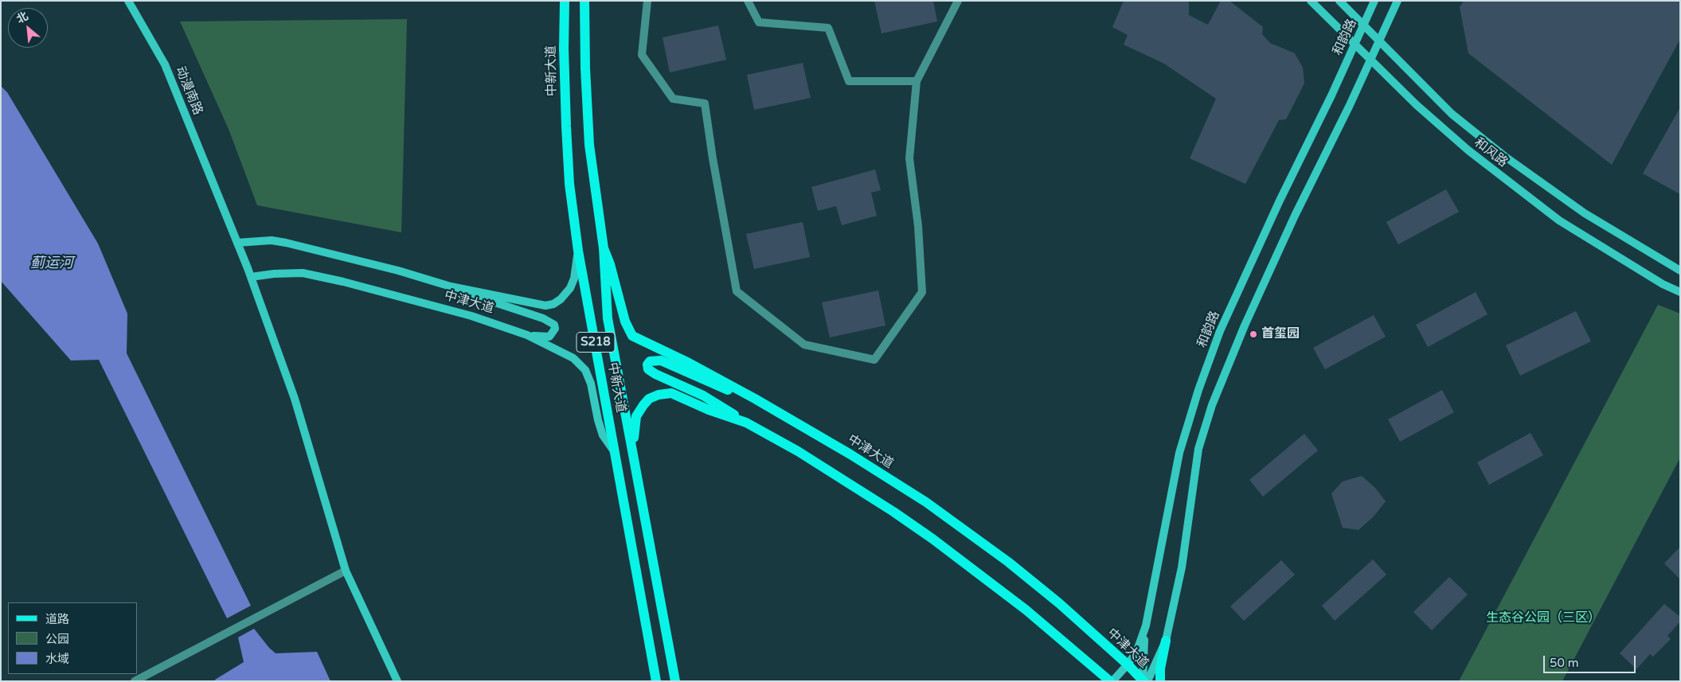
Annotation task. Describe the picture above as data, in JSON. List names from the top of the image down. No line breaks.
{"streets":{"main road":["中新大道","中津大道","S218"],"street":["和韵路","动漫南路","和风路"]},"crossings":[["和韵路","和风路"],["和韵路","中津大道"],["中新大道","中津大道"],["动漫南路","中津大道"]],"water":["蓟运河"],"parks":["生态谷公园（三区）"],"places":["首玺园"],"legend":["道路","公园","水域"],"scale_bar":"50 m","north":"top left"}
